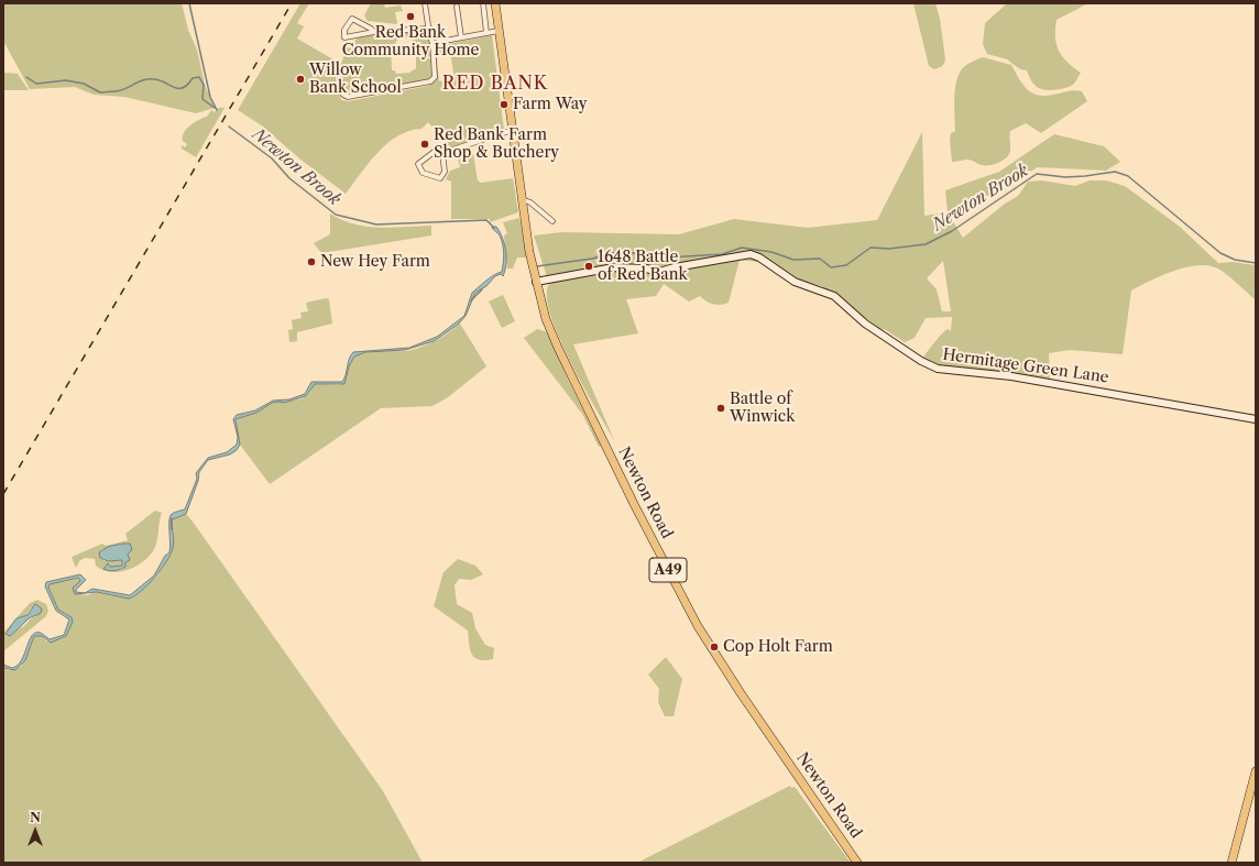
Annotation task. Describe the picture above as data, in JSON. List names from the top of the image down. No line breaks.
{"streets":{"main road":["Newton Road","A49"],"street":["Hermitage Green Lane"]},"crossings":[["Hermitage Green Lane","Newton Road"],["Newton Road","A49"]],"districts":["RED BANK"],"water":["Newton Brook"],"places":["Red Bank Community Home","Willow Bank School","Farm Way","Red Bank Farm Shop & Butchery","New Hey Farm","1648 Battle of Red Bank","Battle of Winwick","Cop Holt Farm"],"north":"top"}
